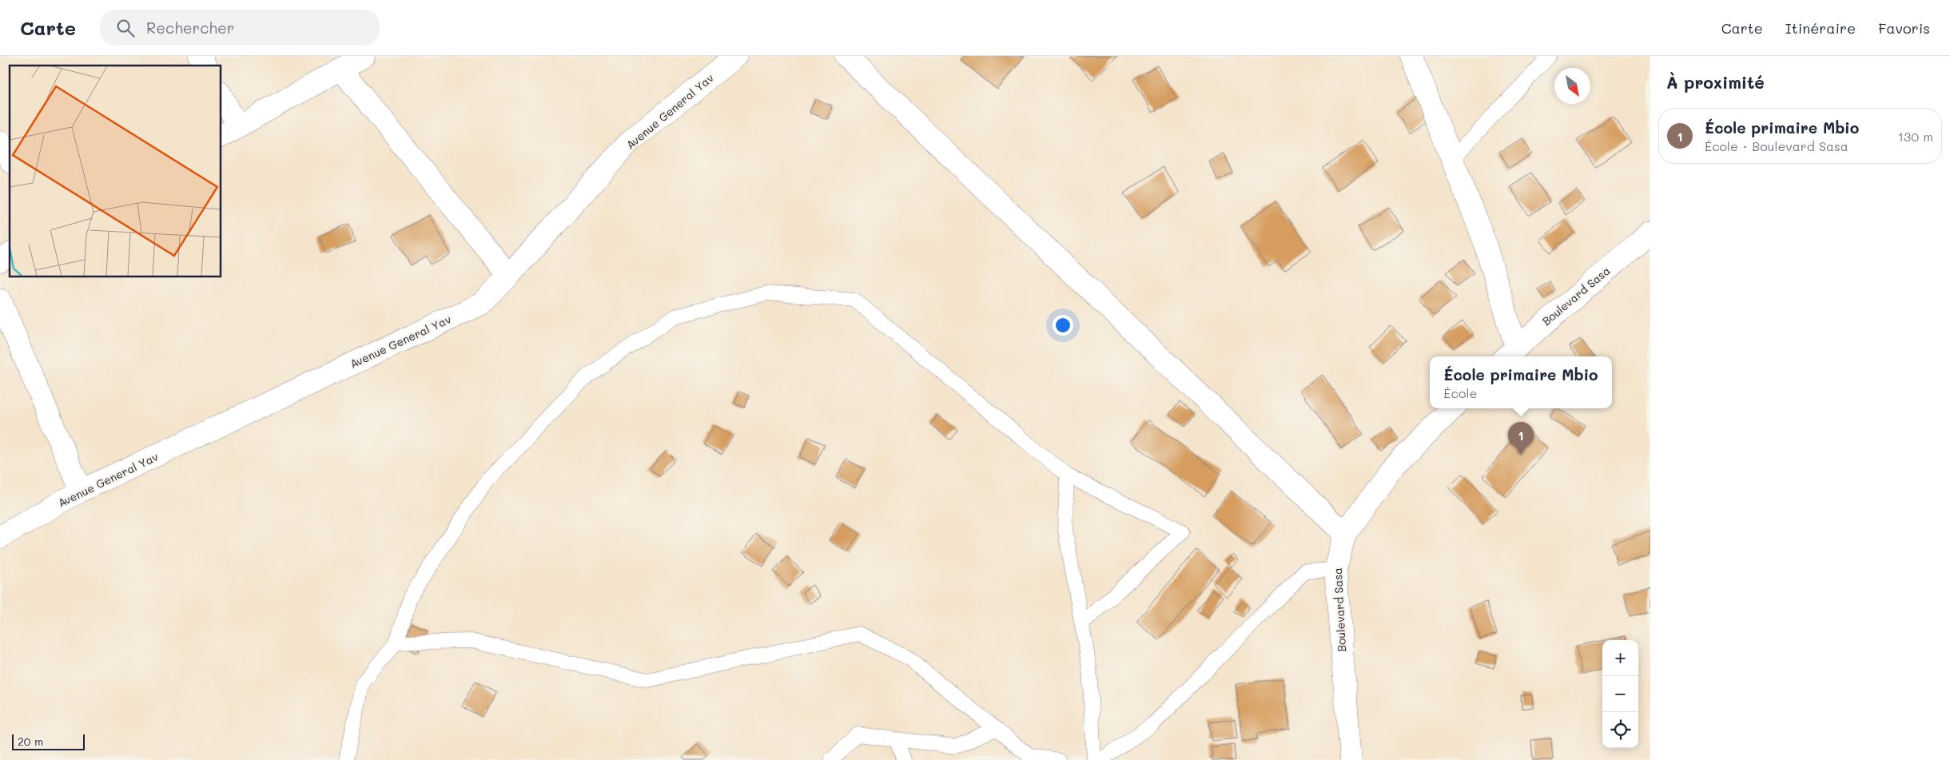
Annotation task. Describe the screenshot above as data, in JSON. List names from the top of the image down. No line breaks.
{"streets":{"street":["Avenue General Yav","Boulevard Sasa"]},"scale_bar":"20 m","north":"bottom right","page":{"header":"Carte","search":"Rechercher","nav":["Carte","Itinéraire","Favoris"],"heading":"À proximité","list":[{"mark":"1","name":"École primaire Mbio","note":"École · Boulevard Sasa","value":"130 m"}],"popup":["École primaire Mbio","École"],"pins":"1","map_buttons":["+","−"],"scale":"20 m"}}
